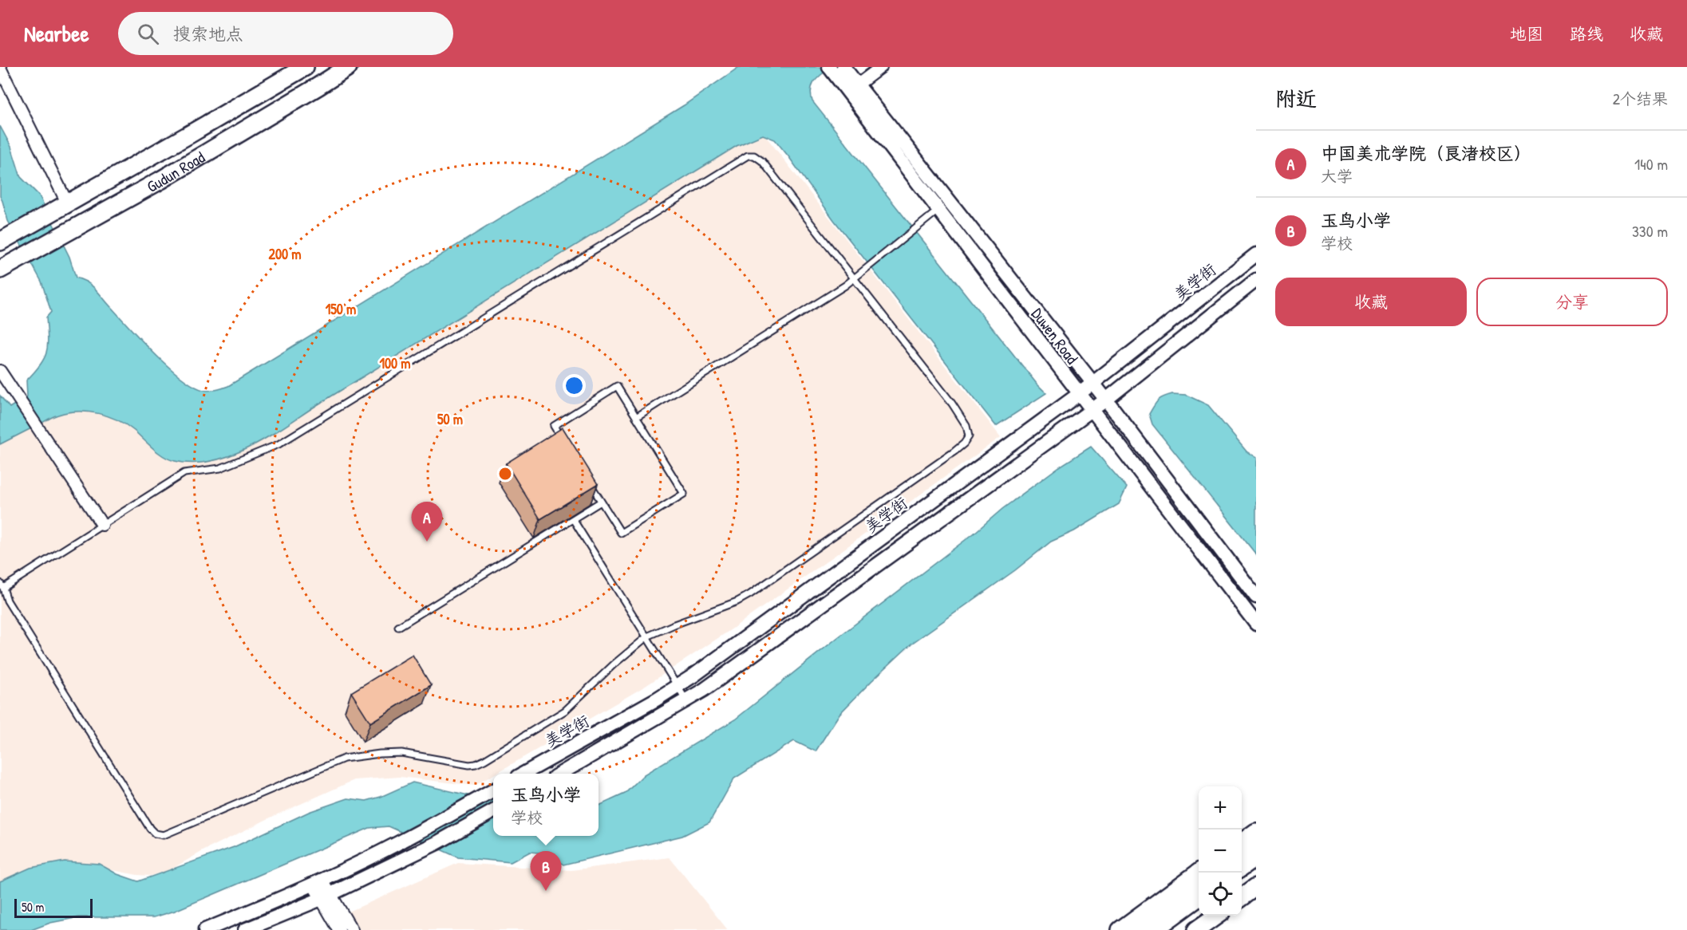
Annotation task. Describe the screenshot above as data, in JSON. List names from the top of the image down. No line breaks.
{"streets":{"main road":["Gudun Road"],"street":["美学街","Duwen Road"]},"crossings":[["美学街","Duwen Road"]],"scale_bar":"50 m","page":{"header":"Nearbee","search":"搜索地点","nav":["地图","路线","收藏"],"heading":["附近","2个结果"],"list":[{"mark":"A","name":"中国美术学院（良渚校区）","note":"大学","value":"140 m"},{"mark":"B","name":"玉鸟小学","note":"学校","value":"330 m"}],"buttons":["收藏","分享"],"pins":["A","B"],"popup":["玉鸟小学","学校"],"map_buttons":["+","−"],"scale":"50 m"},"rings":["200 m","150 m","100 m","50 m"]}
